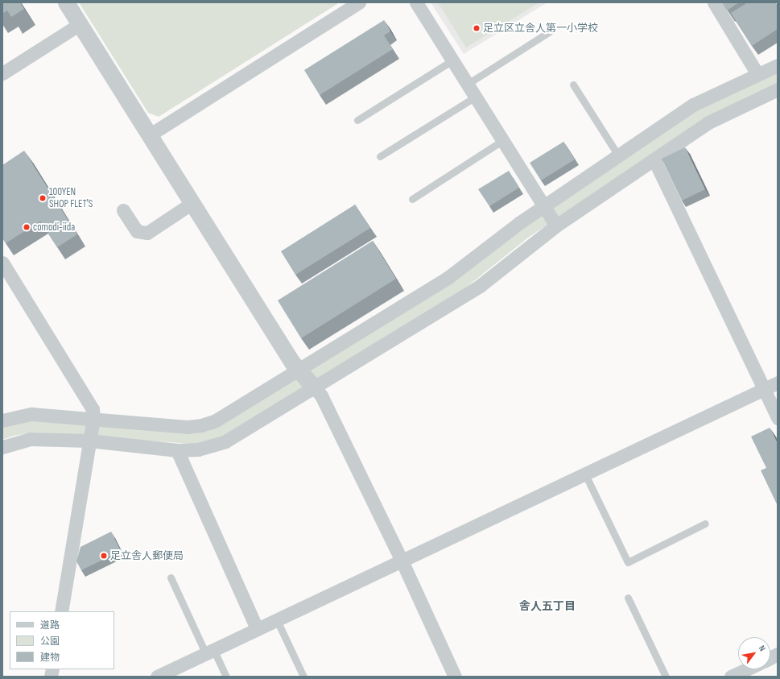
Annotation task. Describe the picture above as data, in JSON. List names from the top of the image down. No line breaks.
{"districts":["舎人五丁目"],"places":["足立区立舎人第一小学校","100YEN SHOP FLET'S","comodi-iida","足立舎人郵便局"],"legend":["道路","公園","建物"],"north":"top right"}
